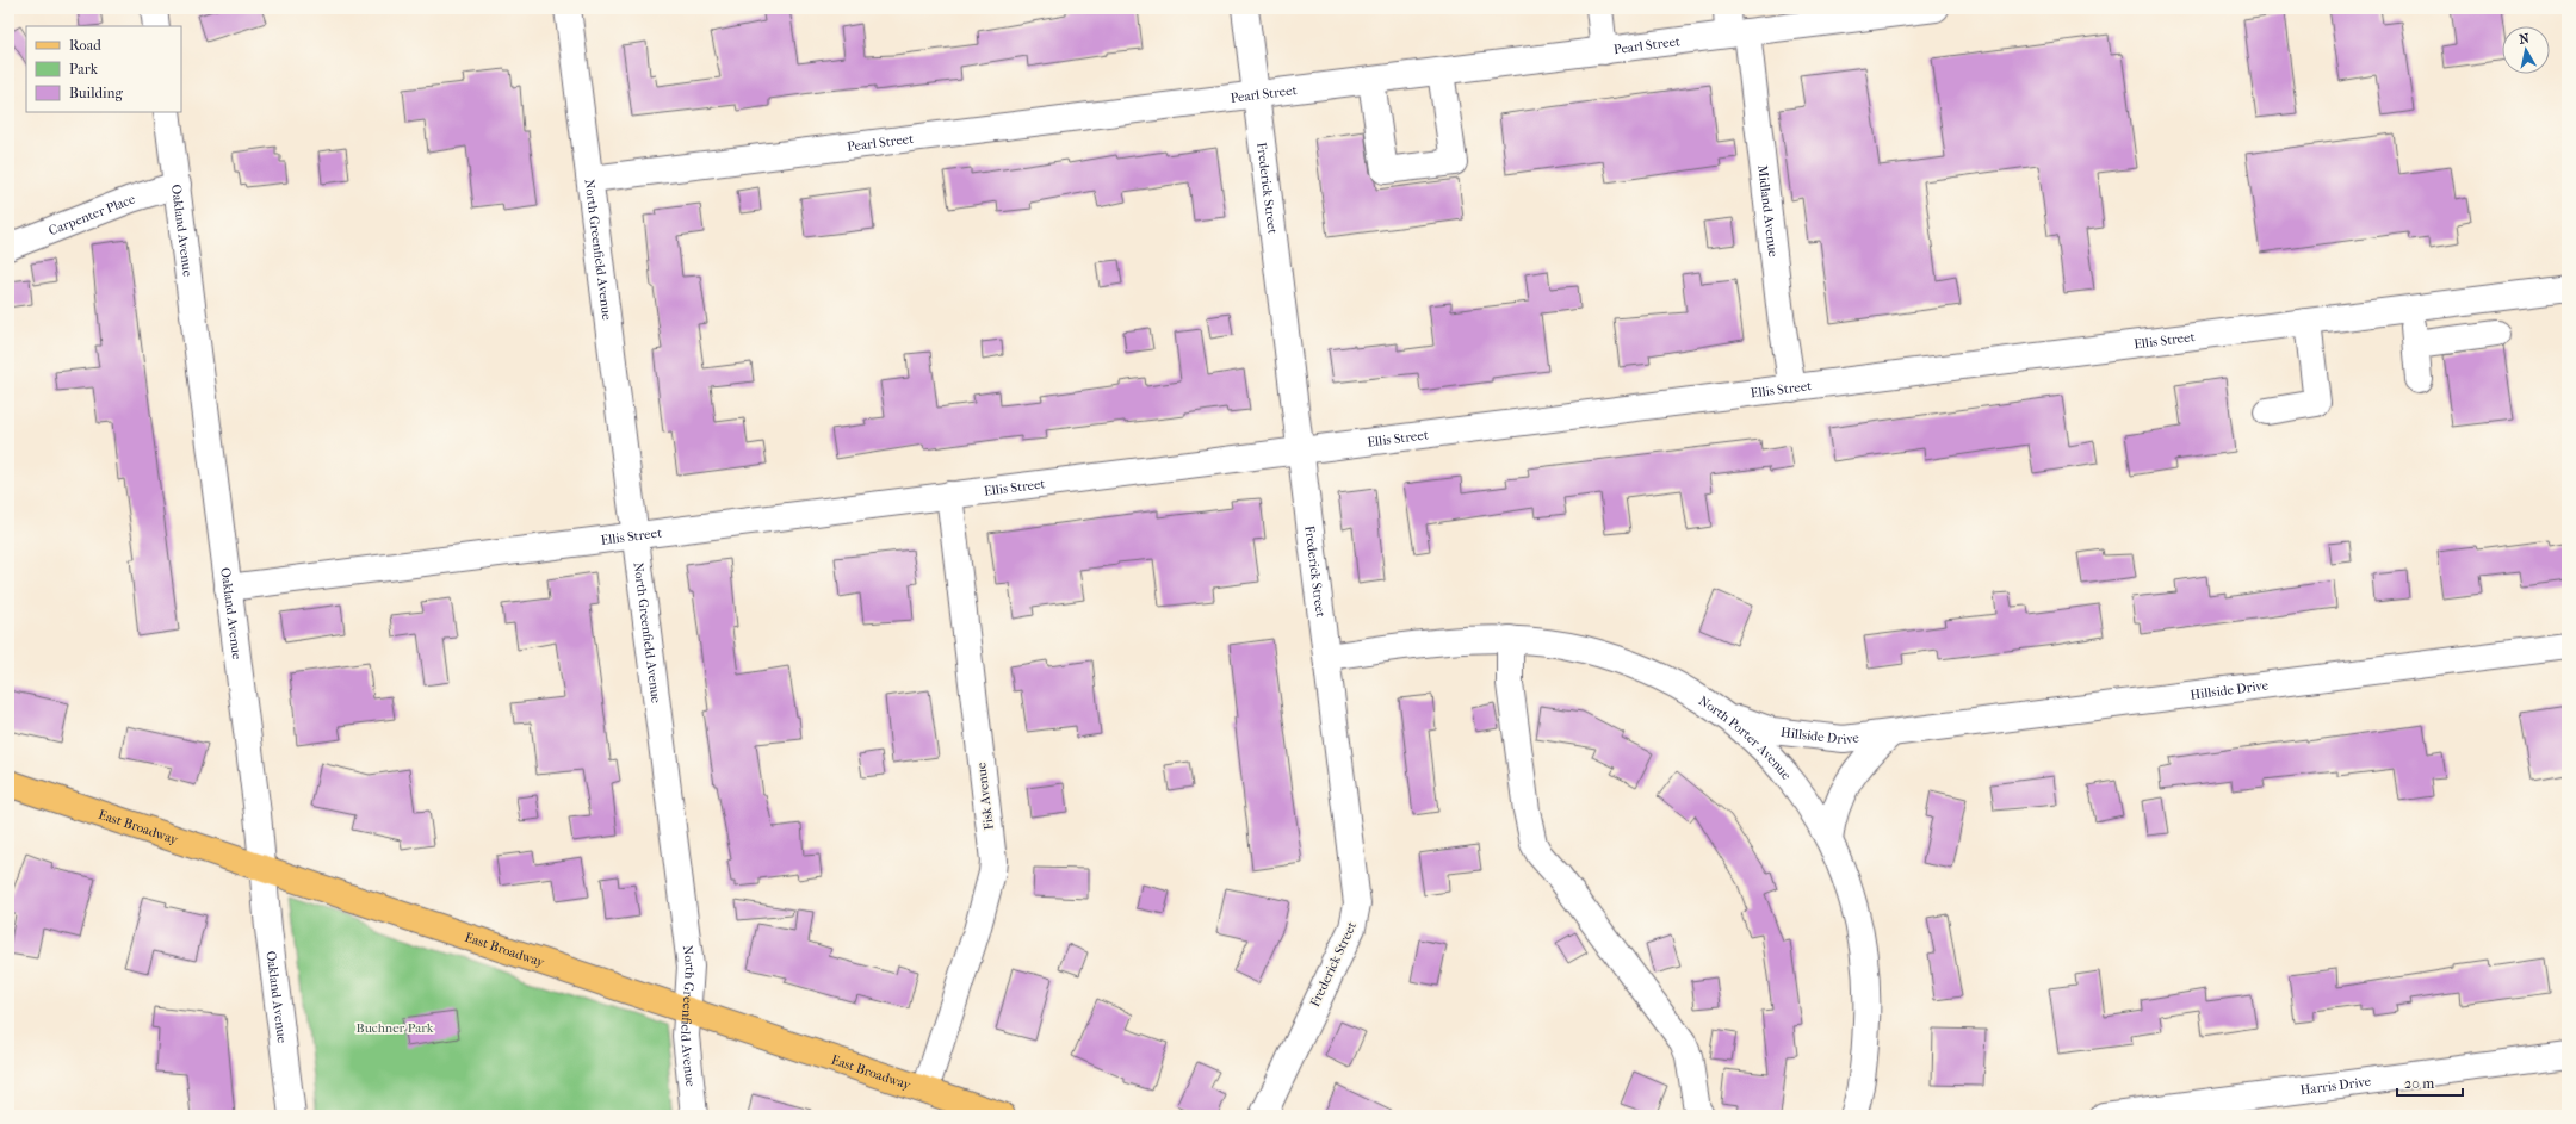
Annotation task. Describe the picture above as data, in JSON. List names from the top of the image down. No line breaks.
{"streets":{"main road":["East Broadway"],"street":["Pearl Street","Frederick Street","Midland Avenue","Carpenter Place","Oakland Avenue","North Greenfield Avenue","Ellis Street","Hillside Drive","North Porter Avenue","Fisk Avenue","Harris Drive"]},"crossings":[["Pearl Street","Frederick Street"],["Pearl Street","Midland Avenue"],["Pearl Street","North Greenfield Avenue"],["Frederick Street","Ellis Street"],["Frederick Street","North Porter Avenue"],["Midland Avenue","Ellis Street"],["Carpenter Place","Oakland Avenue"],["Oakland Avenue","Ellis Street"],["Oakland Avenue","East Broadway"],["North Greenfield Avenue","Ellis Street"],["North Greenfield Avenue","East Broadway"],["Ellis Street","Fisk Avenue"],["Hillside Drive","North Porter Avenue"],["Fisk Avenue","East Broadway"]],"parks":["Buchner Park"],"legend":["Road","Park","Building"],"scale_bar":"20 m","north":"top"}
